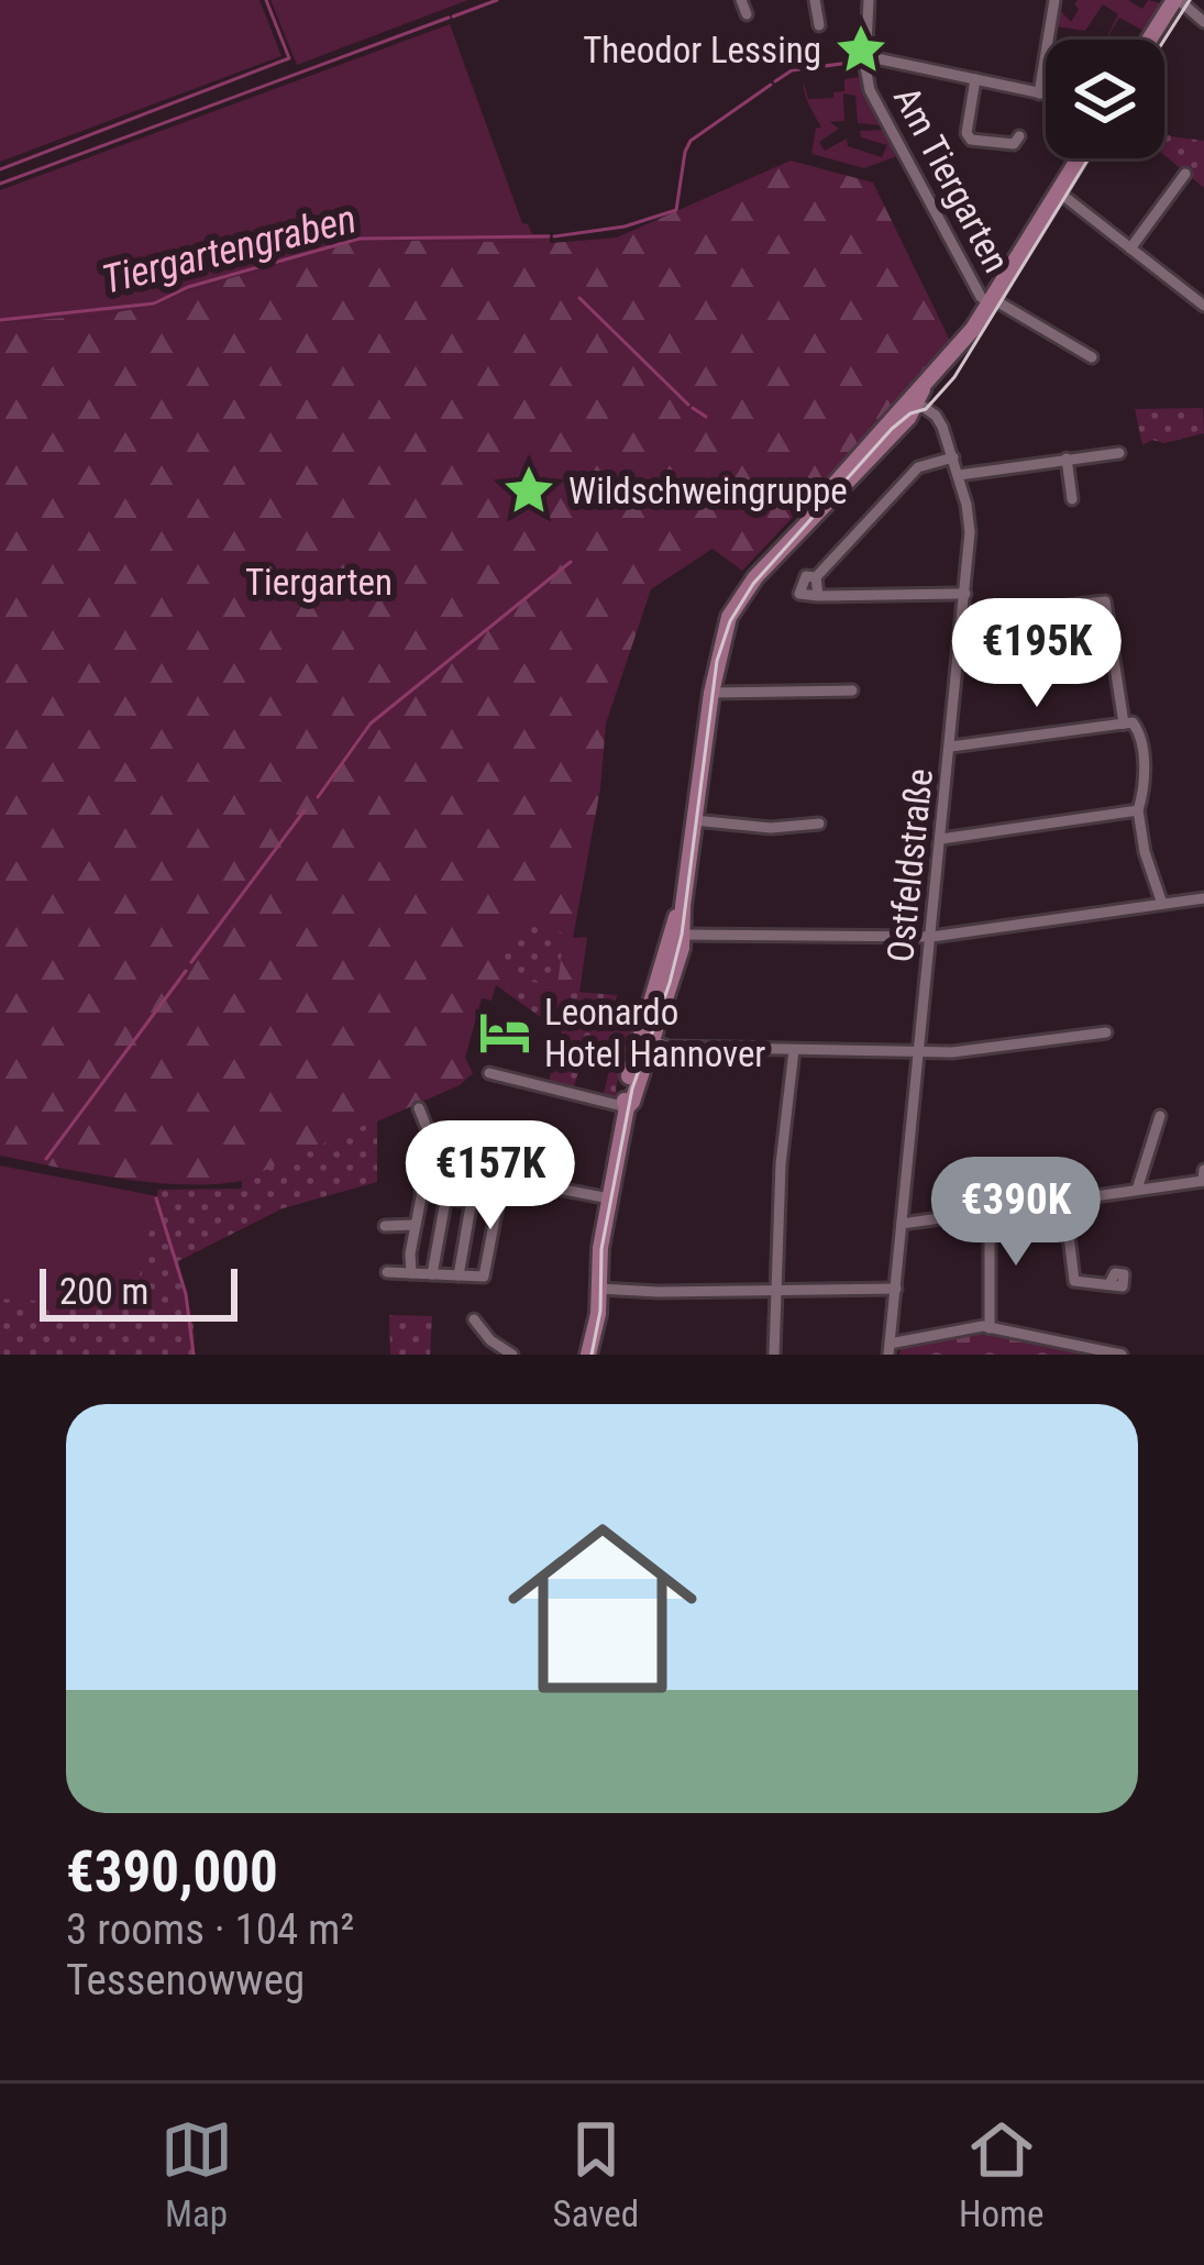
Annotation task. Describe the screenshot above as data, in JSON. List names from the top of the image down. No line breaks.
{"streets":{"street":["Am Tiergarten","Ostfeldstraße"]},"water":["Tiergartengraben"],"parks":["Tiergarten"],"places":{"place":["Theodor Lessing","Wildschweingruppe"],"hotel":["Leonardo Hotel Hannover"]},"scale_bar":"200 m","page":{"price":["€195K","€157K","€390K"],"scale":"200 m","list":[{"name":"€390,000","note":"3 rooms · 104 m² · Tessenowweg"}],"tabs":["Map","Saved","Home"]}}
